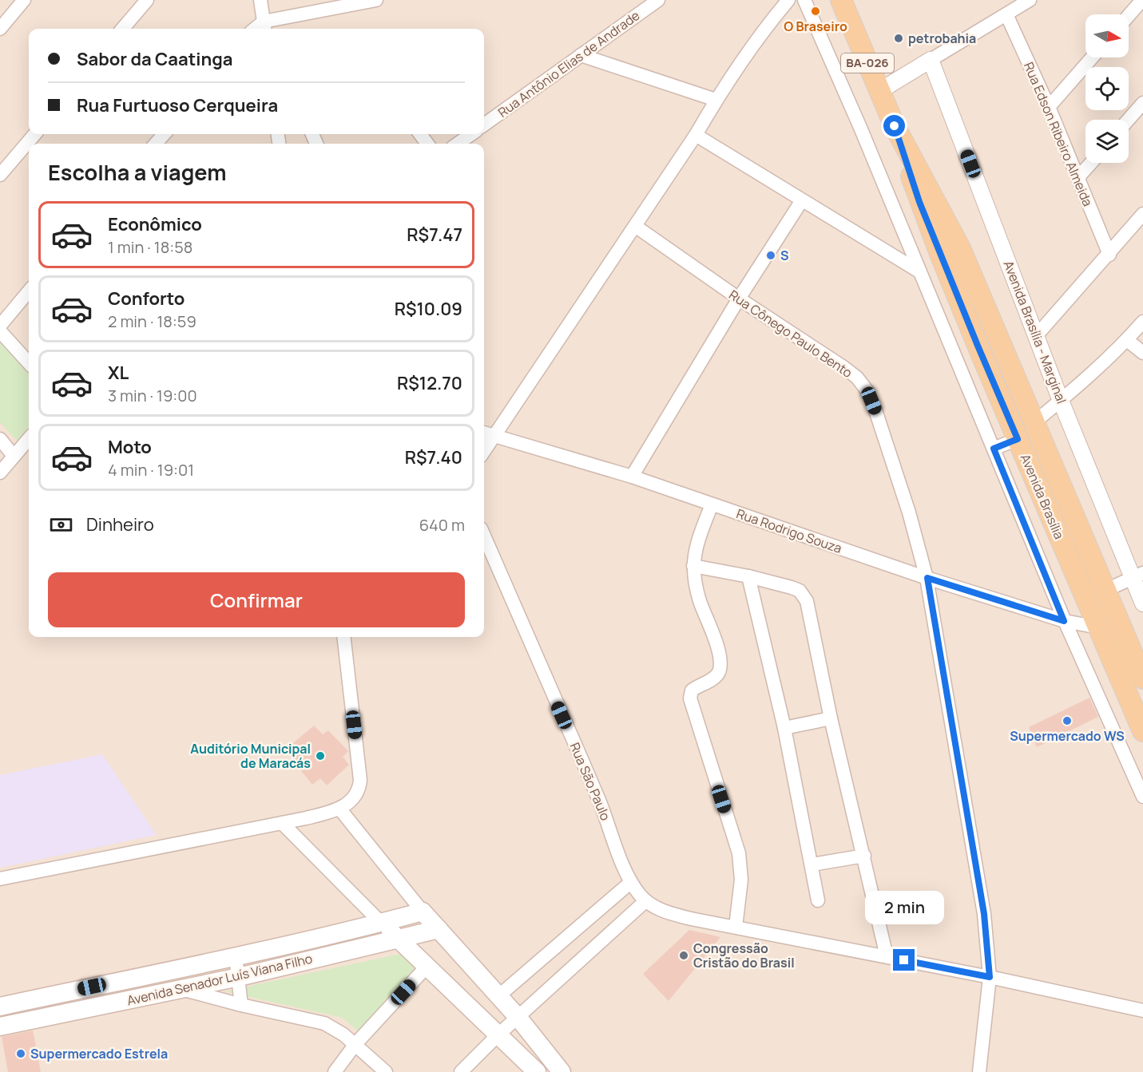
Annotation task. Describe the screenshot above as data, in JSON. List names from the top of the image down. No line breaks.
{"streets":{"main road":["BA-026","Avenida Brasília","Avenida Senador Luís Viana Filho"],"street":["Rua Antônio Elias de Andrade","Rua Edson Ribeiro Almeida","Avenida Brasília - Marginal","Rua Cônego Paulo Bento","Rua Rodrigo Souza","Rua São Paulo"]},"crossings":[["Rua Cônego Paulo Bento","Rua Rodrigo Souza"],["Avenida Brasília","Rua Rodrigo Souza"]],"places":["O Braseiro","petrobahia","S","Supermercado WS","Auditório Municipal de Maracás","Congressão Cristão do Brasil","Supermercado Estrela"],"north":"right","page":{"banner":["Sabor da Caatinga","Rua Furtuoso Cerqueira"],"heading":"Escolha a viagem","list":[{"name":"Econômico","note":"1 min · 18:58","value":"R$7.47"},{"name":"Conforto","note":"2 min · 18:59","value":"R$10.09"},{"name":"XL","note":"3 min · 19:00","value":"R$12.70"},{"name":"Moto","note":"4 min · 19:01","value":"R$7.40"}],"pay":["Dinheiro","640 m"],"buttons":"Confirmar","bubble":"2 min"}}
